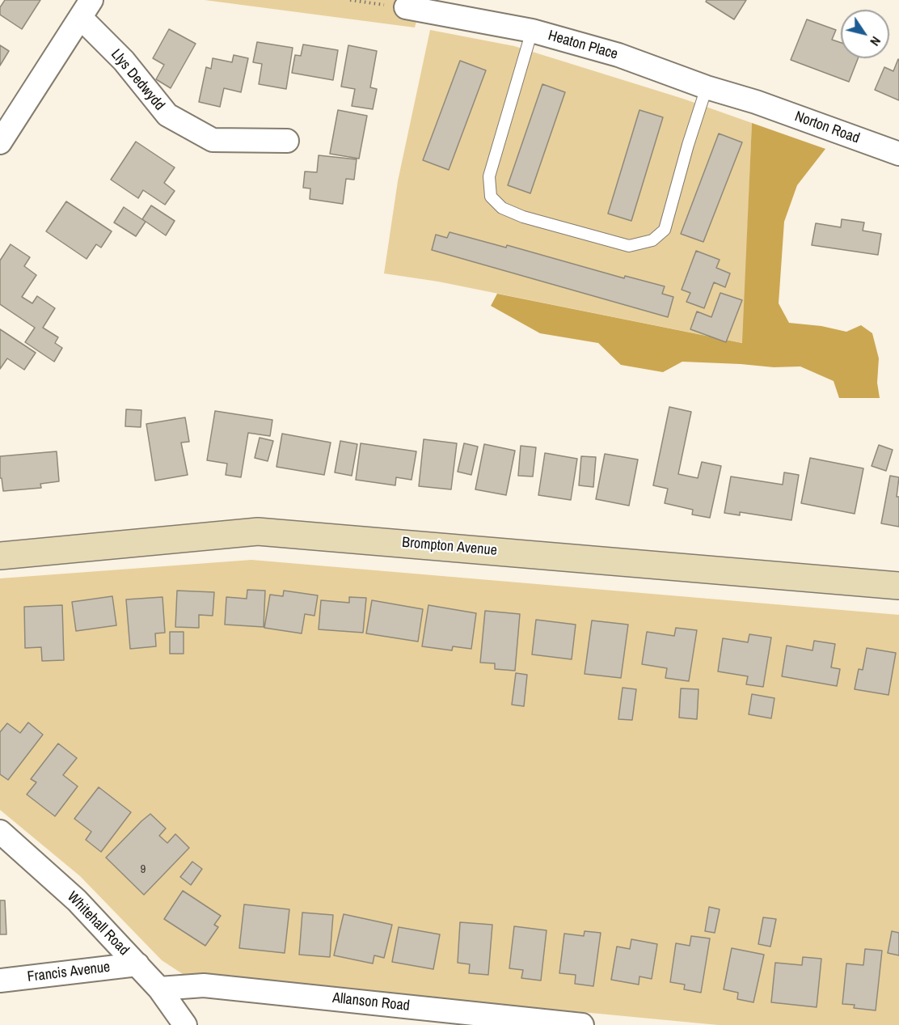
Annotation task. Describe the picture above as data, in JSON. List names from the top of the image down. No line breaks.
{"streets":{"main road":["Brompton Avenue"],"street":["Heaton Place","Llys Dedwydd","Norton Road","Whitehall Road","Francis Avenue","Allanson Road"]},"crossings":[["Heaton Place","Norton Road"],["Whitehall Road","Francis Avenue"],["Whitehall Road","Allanson Road"]],"house_numbers":["9"],"north":"bottom right"}
